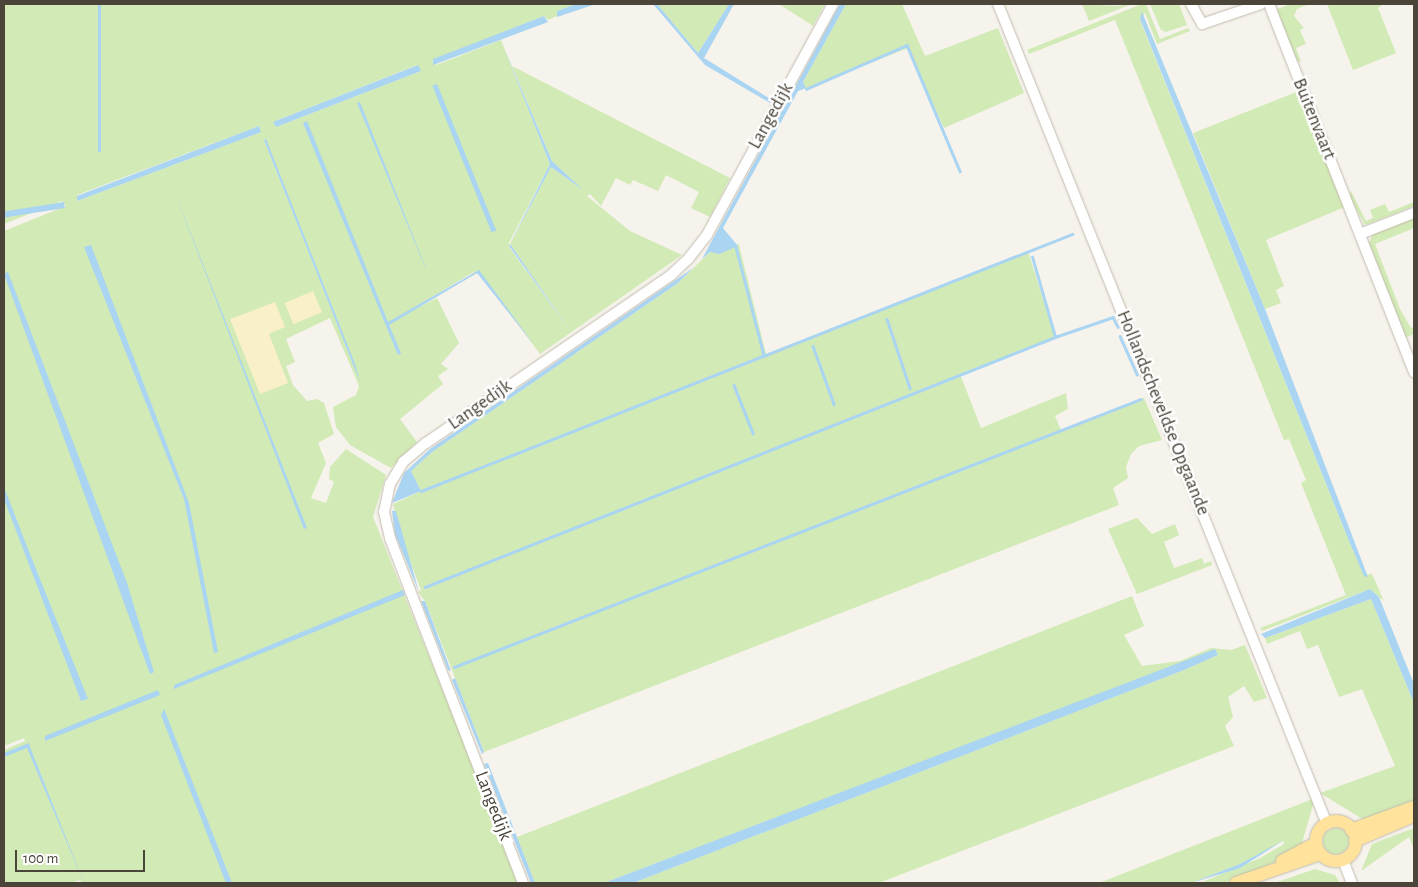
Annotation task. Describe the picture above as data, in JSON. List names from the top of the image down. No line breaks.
{"streets":{"street":["Langedijk","Buitenvaart","Hollandscheveldse Opgaande"]},"scale_bar":"100 m"}
